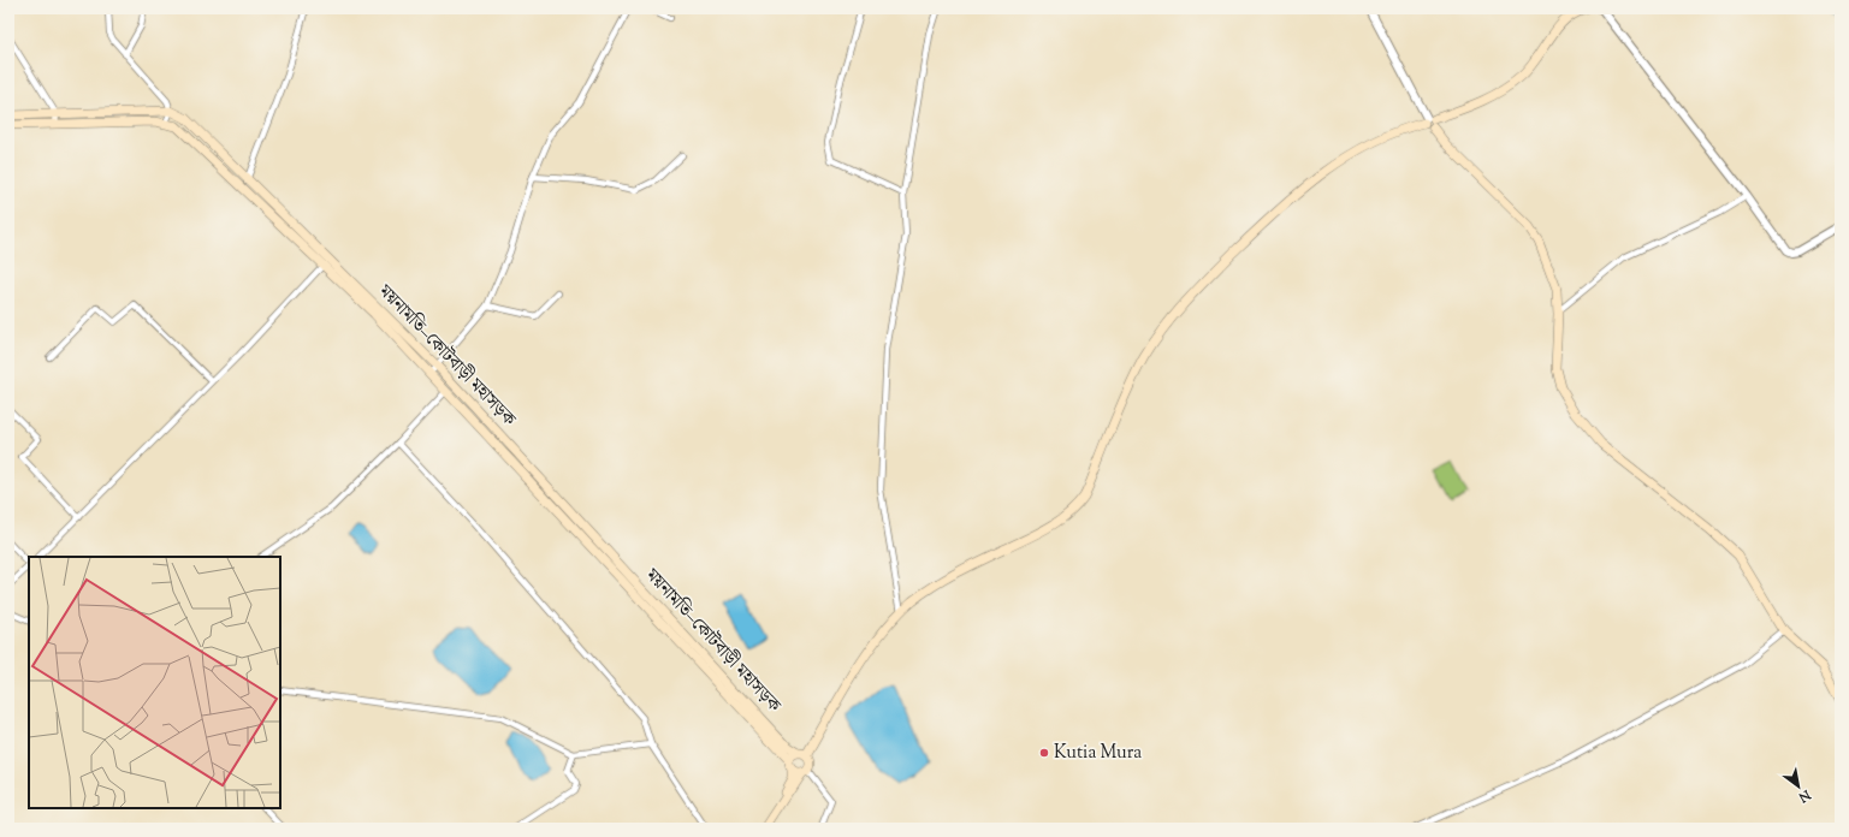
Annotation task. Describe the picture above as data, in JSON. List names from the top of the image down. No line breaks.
{"streets":{"main road":["ময়নামতি–কোটবাড়ী মহাসড়ক"]},"places":["Kutia Mura"],"north":"bottom right"}
